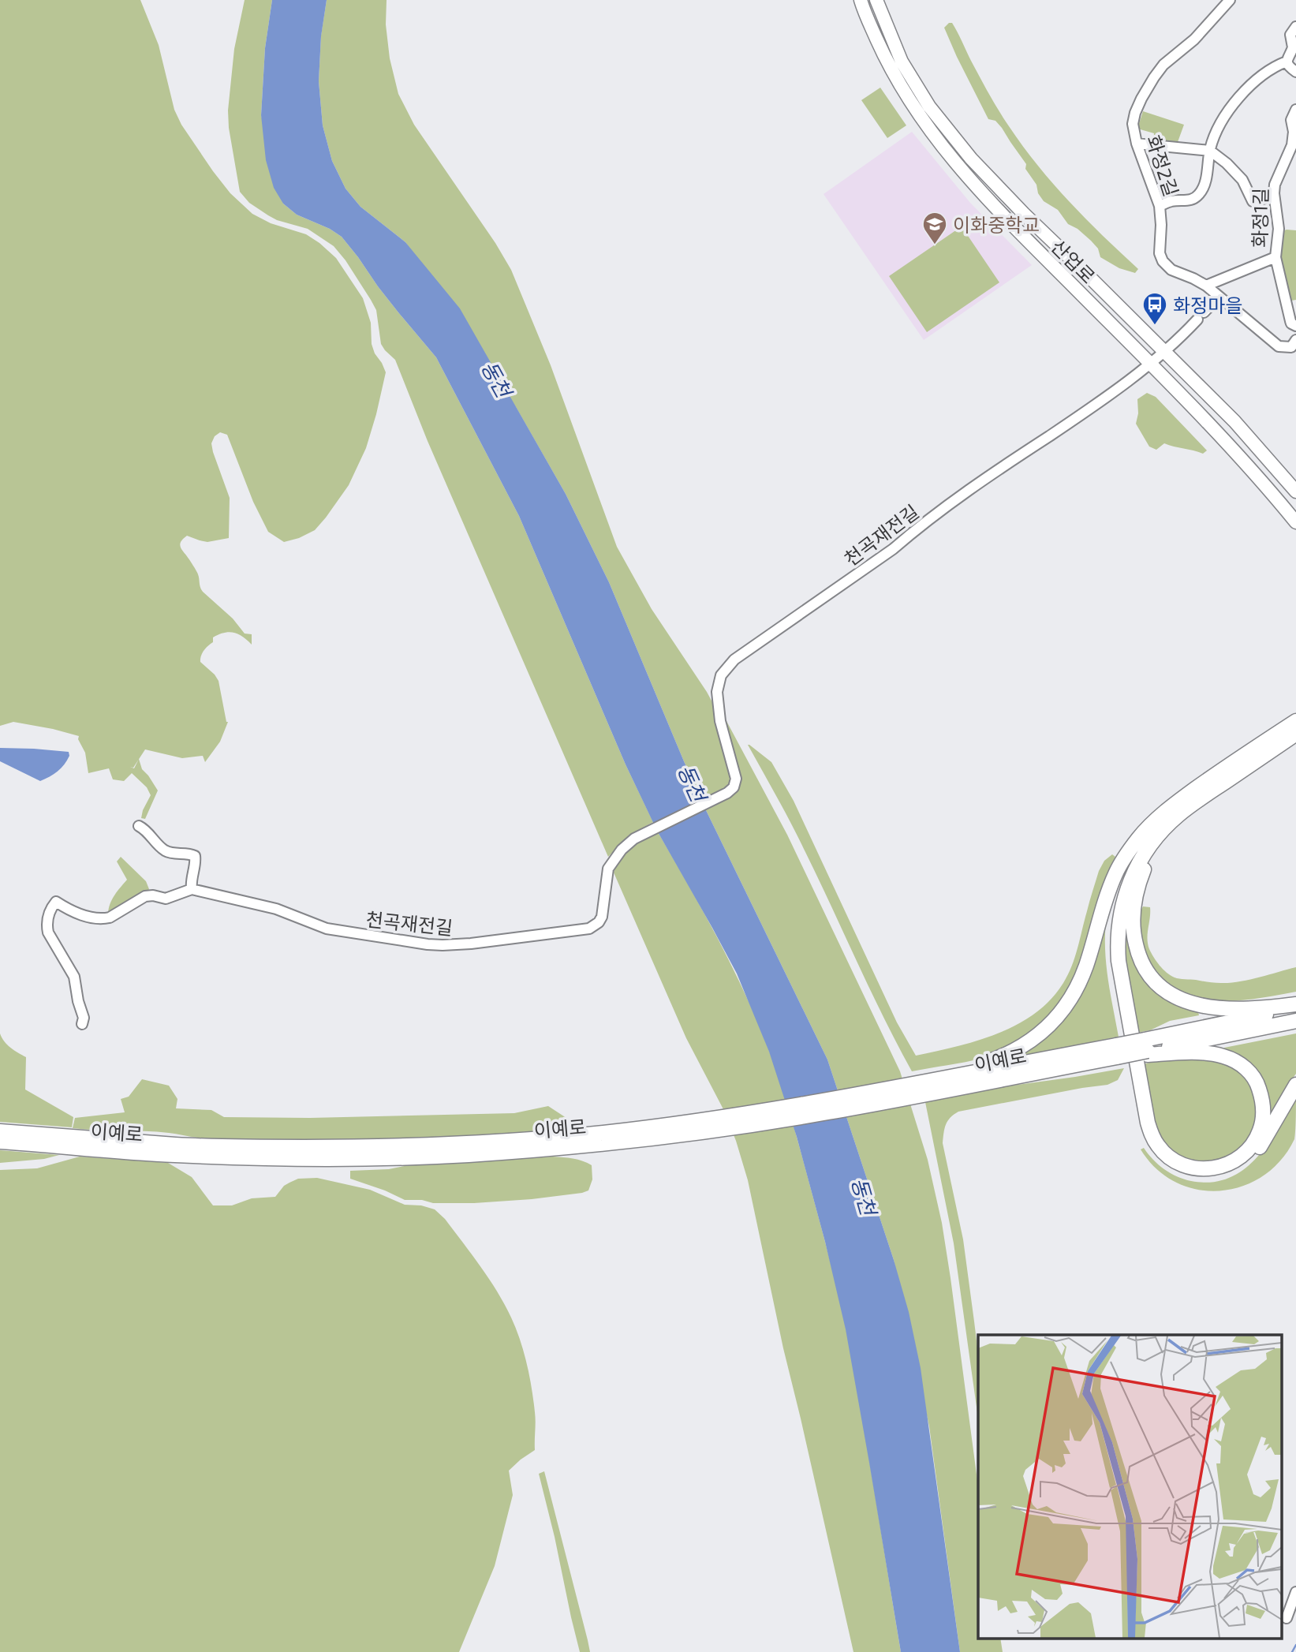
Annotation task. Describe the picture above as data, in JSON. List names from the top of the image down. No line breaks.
{"streets":{"highway":["이예로"],"main road":["산업로"],"street":["화정2길","화정1길","천곡재전길"]},"crossings":[["산업로","천곡재전길"]],"water":["동천"],"places":{"school or university":["이화중학교"],"bus stop":["화정마을"]}}
